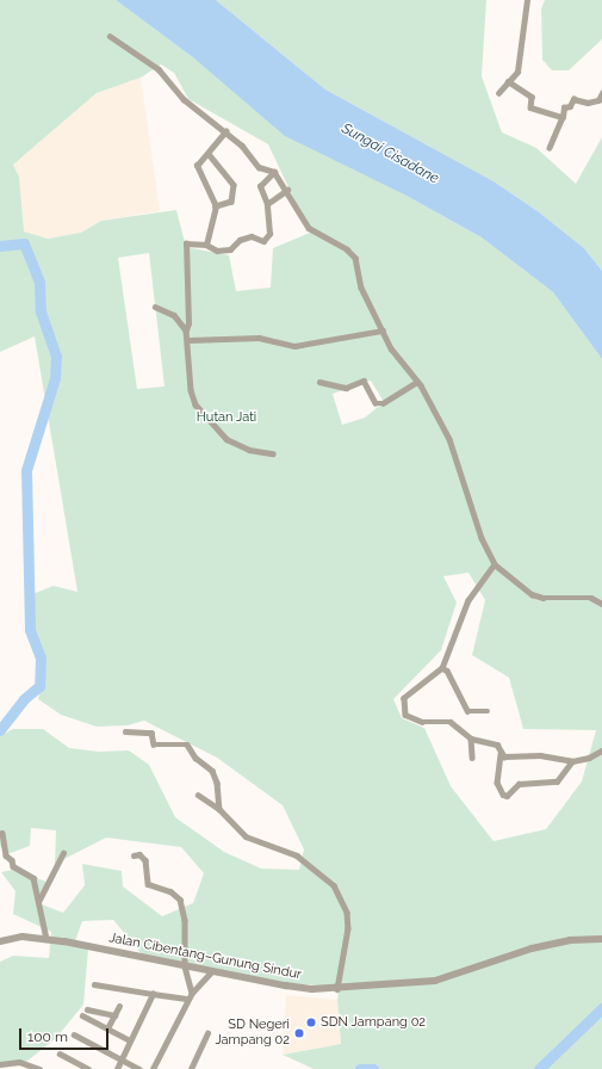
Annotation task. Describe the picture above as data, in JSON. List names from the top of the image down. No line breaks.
{"streets":{"street":["Jalan Cibentang–Gunung Sindur"]},"water":["Sungai Cisadane"],"parks":["Hutan Jati"],"places":["SDN Jampang 02","SD Negeri Jampang 02"],"scale_bar":"100 m"}
